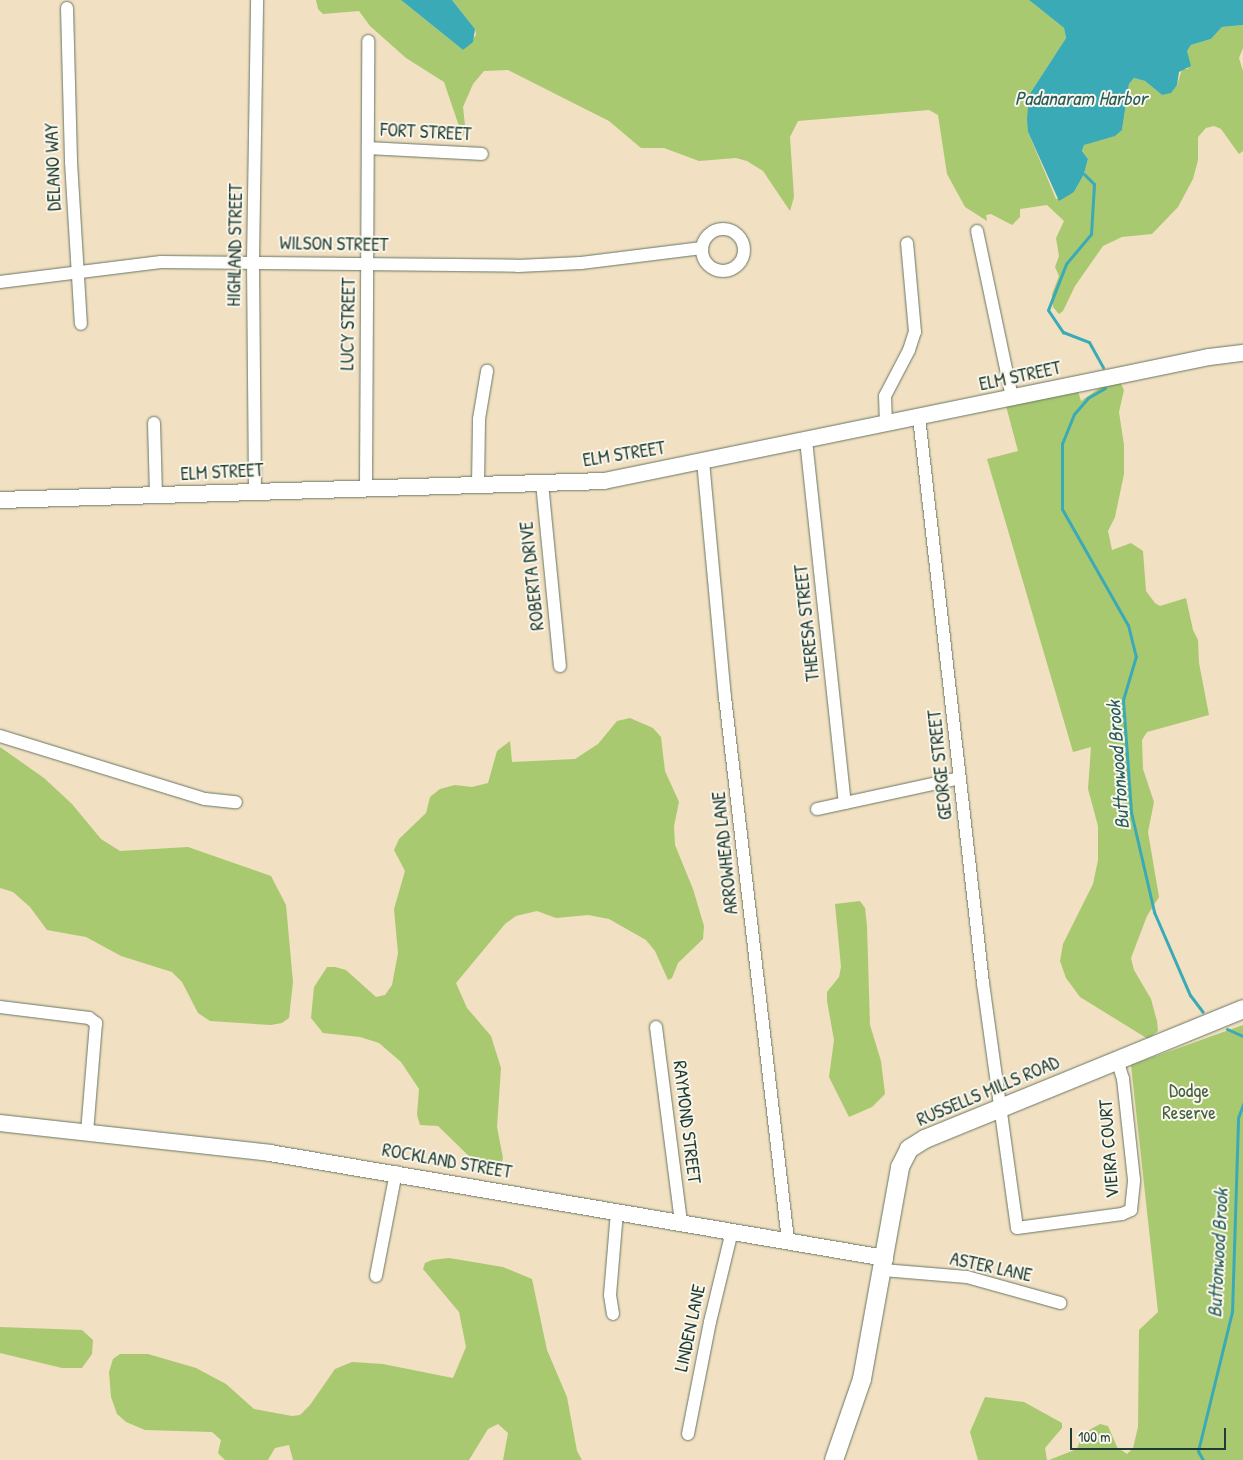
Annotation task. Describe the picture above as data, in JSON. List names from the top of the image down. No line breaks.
{"streets":{"main road":["RUSSELLS MILLS ROAD"],"street":["FORT STREET","DELANO WAY","WILSON STREET","HIGHLAND STREET","LUCY STREET","ELM STREET","ROBERTA DRIVE","THERESA STREET","GEORGE STREET","ARROWHEAD LANE","RAYMOND STREET","VIEIRA COURT","ROCKLAND STREET","ASTER LANE","LINDEN LANE"]},"crossings":[["FORT STREET","LUCY STREET"],["DELANO WAY","WILSON STREET"],["WILSON STREET","HIGHLAND STREET"],["WILSON STREET","LUCY STREET"],["HIGHLAND STREET","ELM STREET"],["LUCY STREET","ELM STREET"],["ELM STREET","ROBERTA DRIVE"],["ELM STREET","THERESA STREET"],["ELM STREET","GEORGE STREET"],["ELM STREET","ARROWHEAD LANE"],["GEORGE STREET","RUSSELLS MILLS ROAD"],["GEORGE STREET","VIEIRA COURT"],["ARROWHEAD LANE","ROCKLAND STREET"],["RUSSELLS MILLS ROAD","VIEIRA COURT"],["RUSSELLS MILLS ROAD","ROCKLAND STREET"],["RUSSELLS MILLS ROAD","ASTER LANE"],["RAYMOND STREET","ROCKLAND STREET"],["ROCKLAND STREET","ASTER LANE"],["ROCKLAND STREET","LINDEN LANE"]],"water":["Padanaram Harbor","Buttonwood Brook"],"parks":["Dodge Reserve"],"scale_bar":"100 m"}
